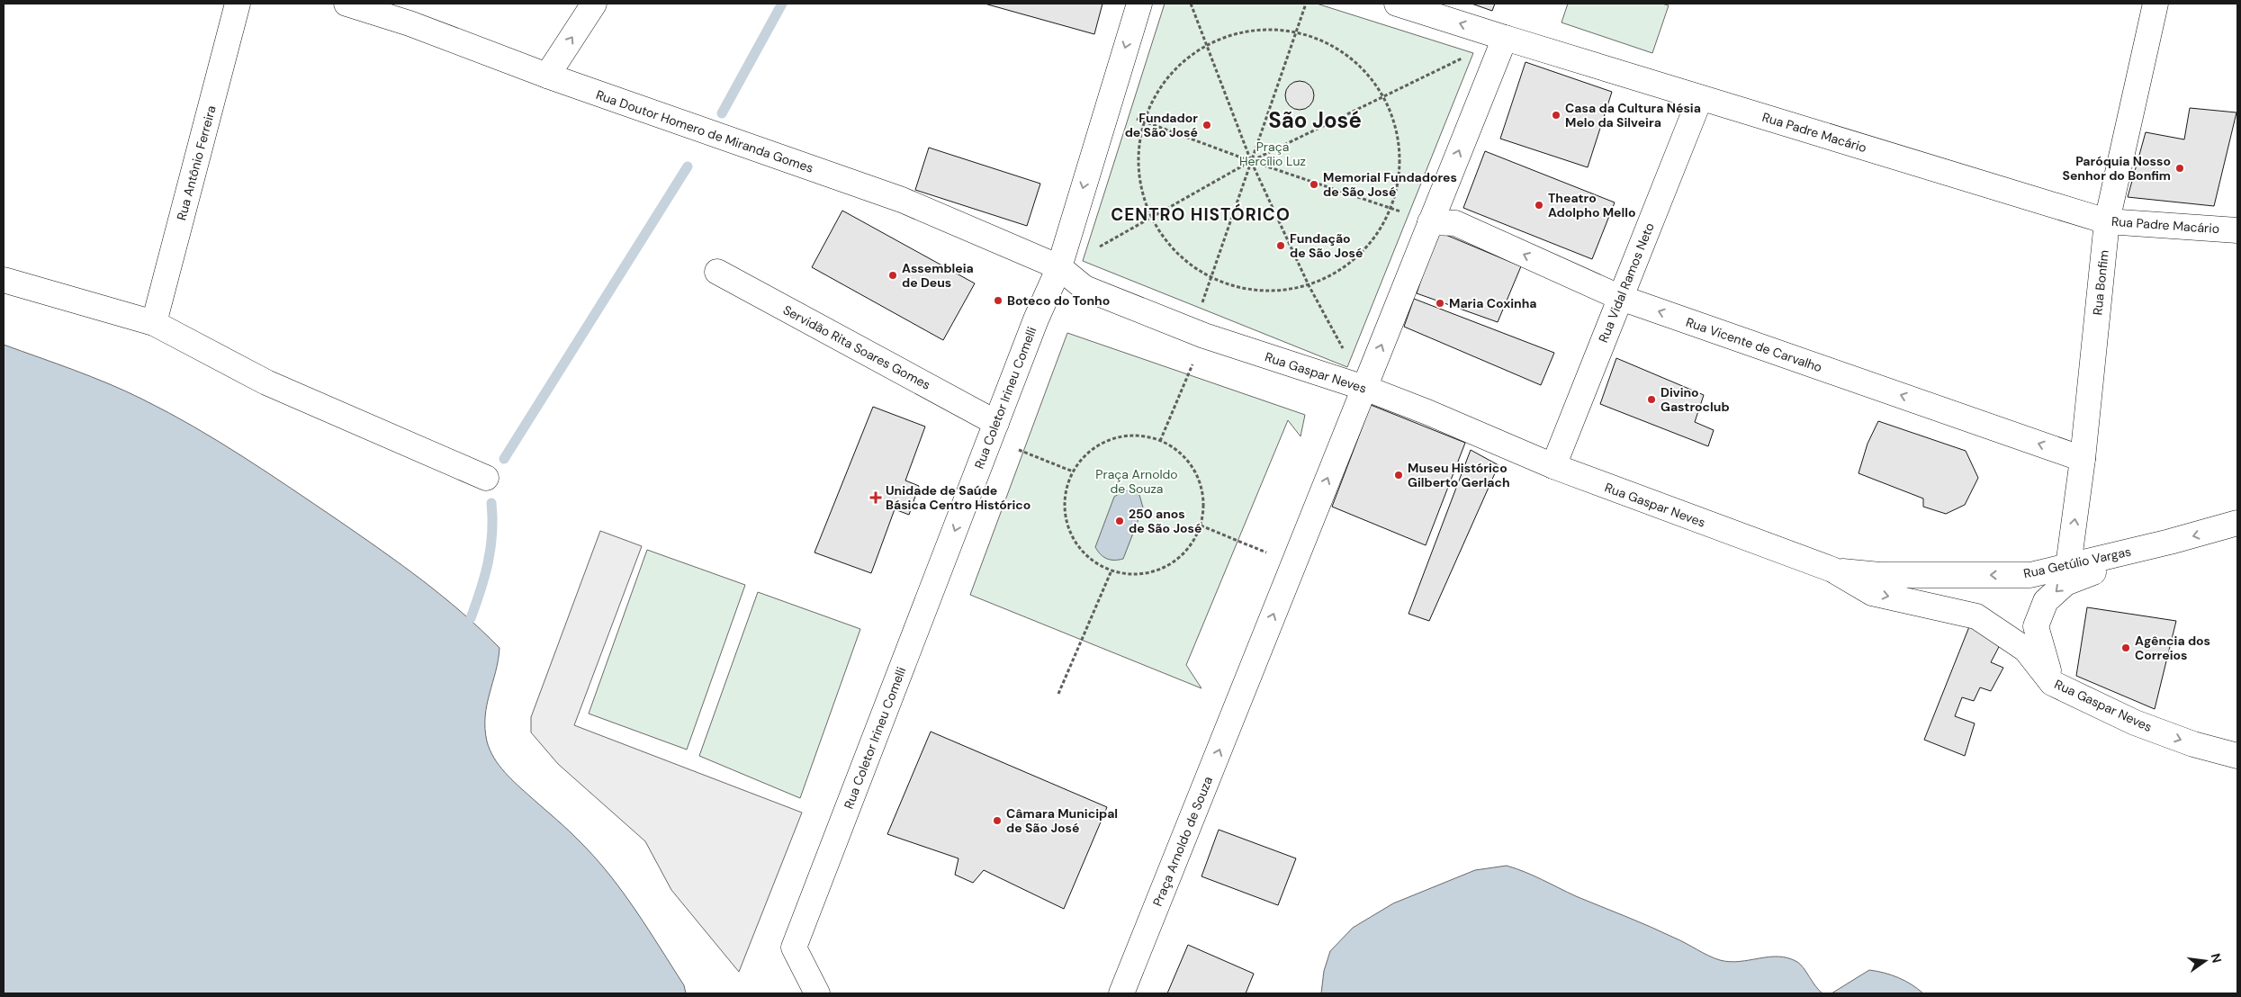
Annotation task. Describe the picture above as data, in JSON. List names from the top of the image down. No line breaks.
{"streets":{"street":["Rua Doutor Homero de Miranda Gomes","Rua Padre Macário","Rua Antônio Ferreira","Rua Vidal Ramos Neto","Rua Bonfim","Rua Vicente de Carvalho","Servidão Rita Soares Gomes","Rua Gaspar Neves","Rua Coletor Irineu Comelli","Rua Getúlio Vargas","Praça Arnoldo de Souza"]},"crossings":[["Rua Doutor Homero de Miranda Gomes","Rua Gaspar Neves"],["Rua Doutor Homero de Miranda Gomes","Rua Coletor Irineu Comelli"],["Rua Padre Macário","Rua Vidal Ramos Neto"],["Rua Padre Macário","Rua Bonfim"],["Rua Vidal Ramos Neto","Rua Vicente de Carvalho"],["Rua Vidal Ramos Neto","Rua Gaspar Neves"],["Rua Bonfim","Rua Vicente de Carvalho"],["Rua Bonfim","Rua Getúlio Vargas"],["Servidão Rita Soares Gomes","Rua Coletor Irineu Comelli"],["Rua Gaspar Neves","Rua Coletor Irineu Comelli"],["Rua Gaspar Neves","Rua Getúlio Vargas"],["Rua Gaspar Neves","Praça Arnoldo de Souza"]],"one_way":["Rua Vicente de Carvalho","Rua Coletor Irineu Comelli","Rua Getúlio Vargas","Praça Arnoldo de Souza"],"districts":["São José","CENTRO HISTÓRICO"],"parks":["Praça Hercílio Luz","Praça Arnoldo de Souza"],"places":{"other":["Casa da Cultura Nésia Melo da Silveira","Fundador de São José","Paróquia Nosso Senhor do Bonfim","Memorial Fundadores de São José","Theatro Adolpho Mello","Fundação de São José","Assembleia de Deus","Boteco do Tonho","Maria Coxinha","Divino Gastroclub","Museu Histórico Gilberto Gerlach","250 anos de São José","Agência dos Correios","Câmara Municipal de São José"],"health":["Unidade de Saúde Básica Centro Histórico"]},"north":"right"}
